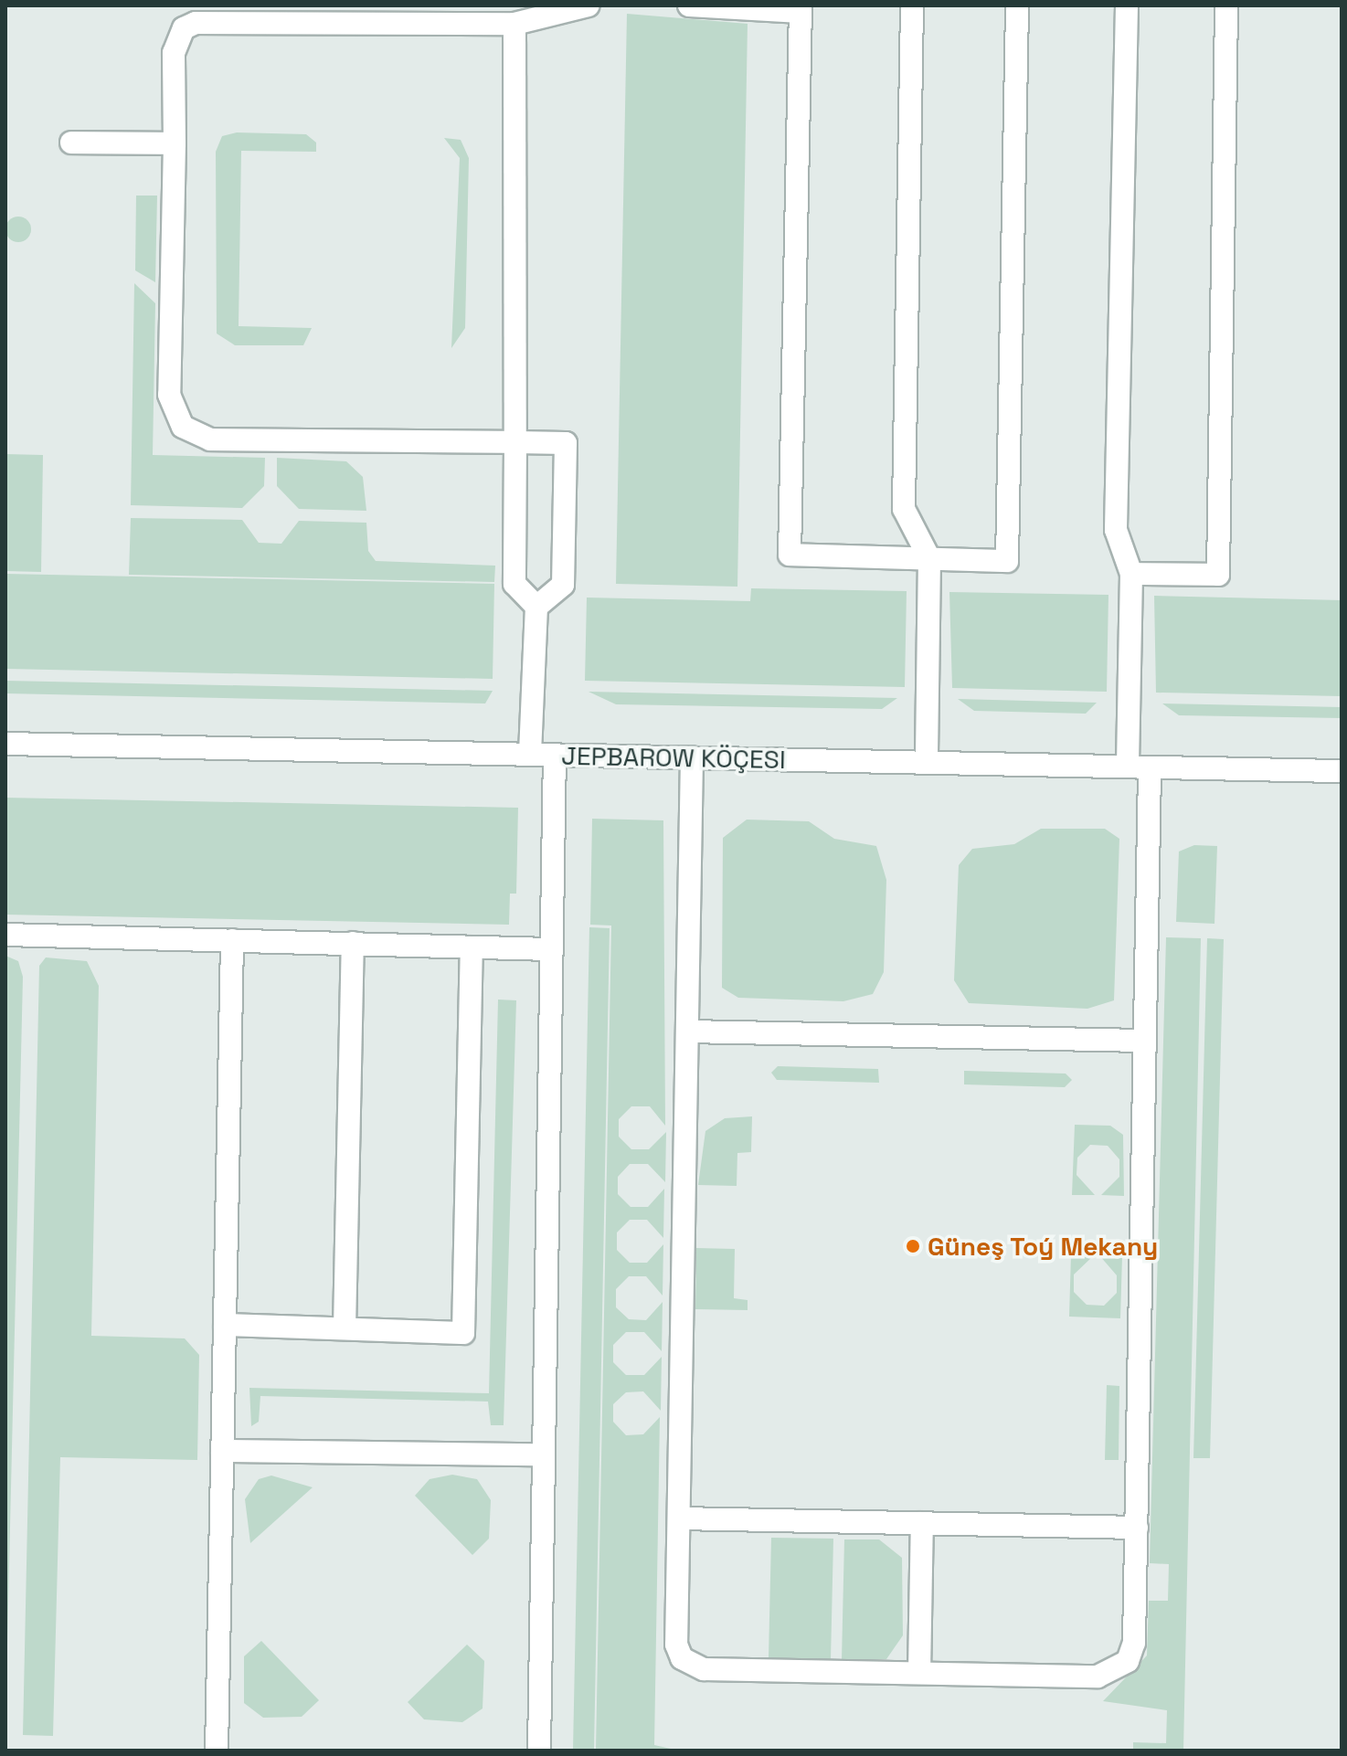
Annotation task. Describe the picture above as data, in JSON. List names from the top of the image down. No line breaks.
{"streets":{"street":["JEPBAROW KÖÇESI"]},"places":["Güneş Toý Mekany"]}
